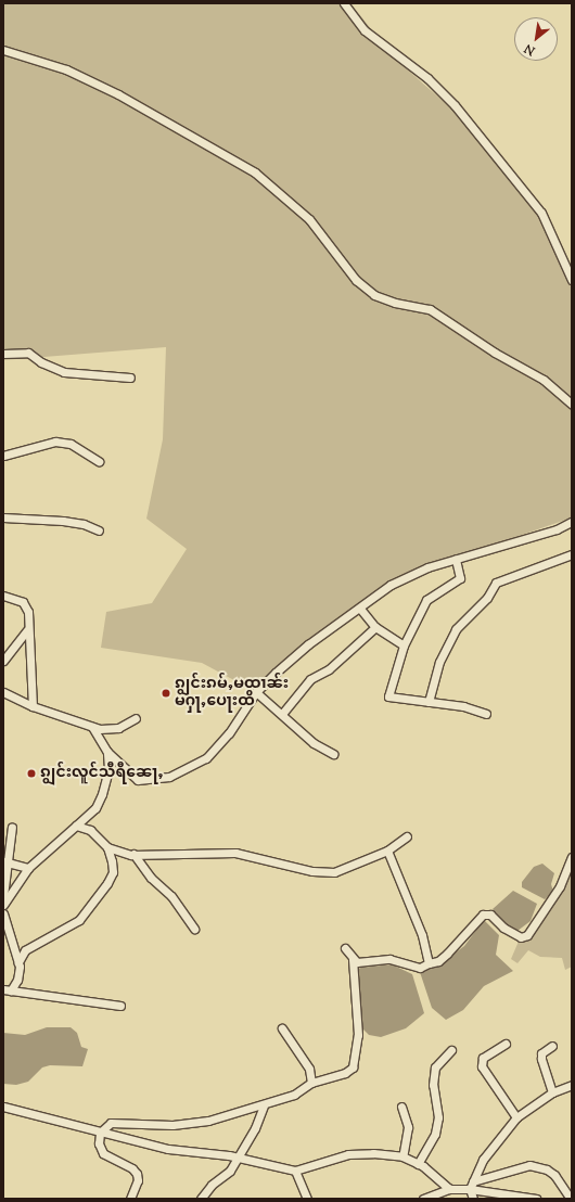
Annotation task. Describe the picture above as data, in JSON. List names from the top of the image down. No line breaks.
{"places":["ၵျွင်းၵမ်ႇမထၢၼ်း မႁႃႇပေႃးထိ","ၵျွင်းလူင်သီရီၼေႃႇ"],"north":"bottom left"}
